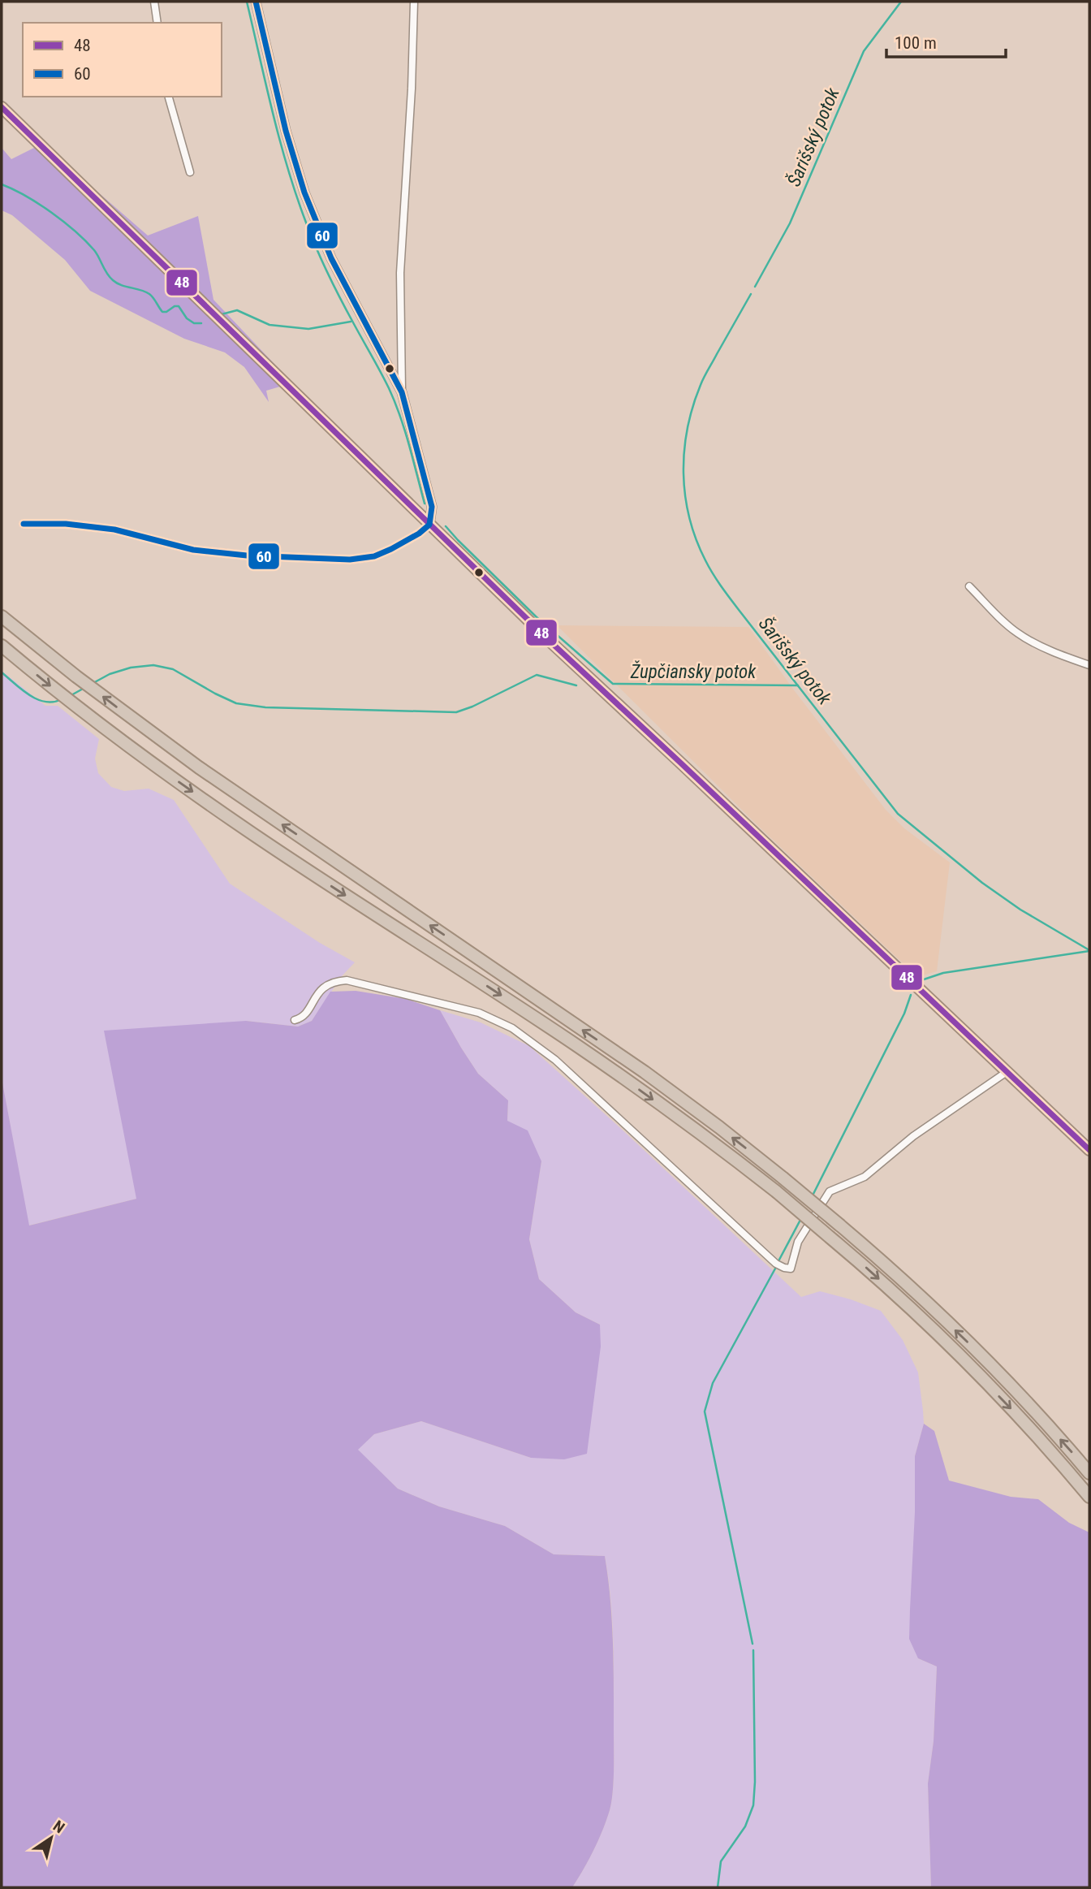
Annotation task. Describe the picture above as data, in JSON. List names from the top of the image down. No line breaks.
{"water":["Šarišský potok","Župčiansky potok"],"lines":["transit line 60","transit line 48"],"legend":["48","60"],"scale_bar":"100 m","north":"top right"}
